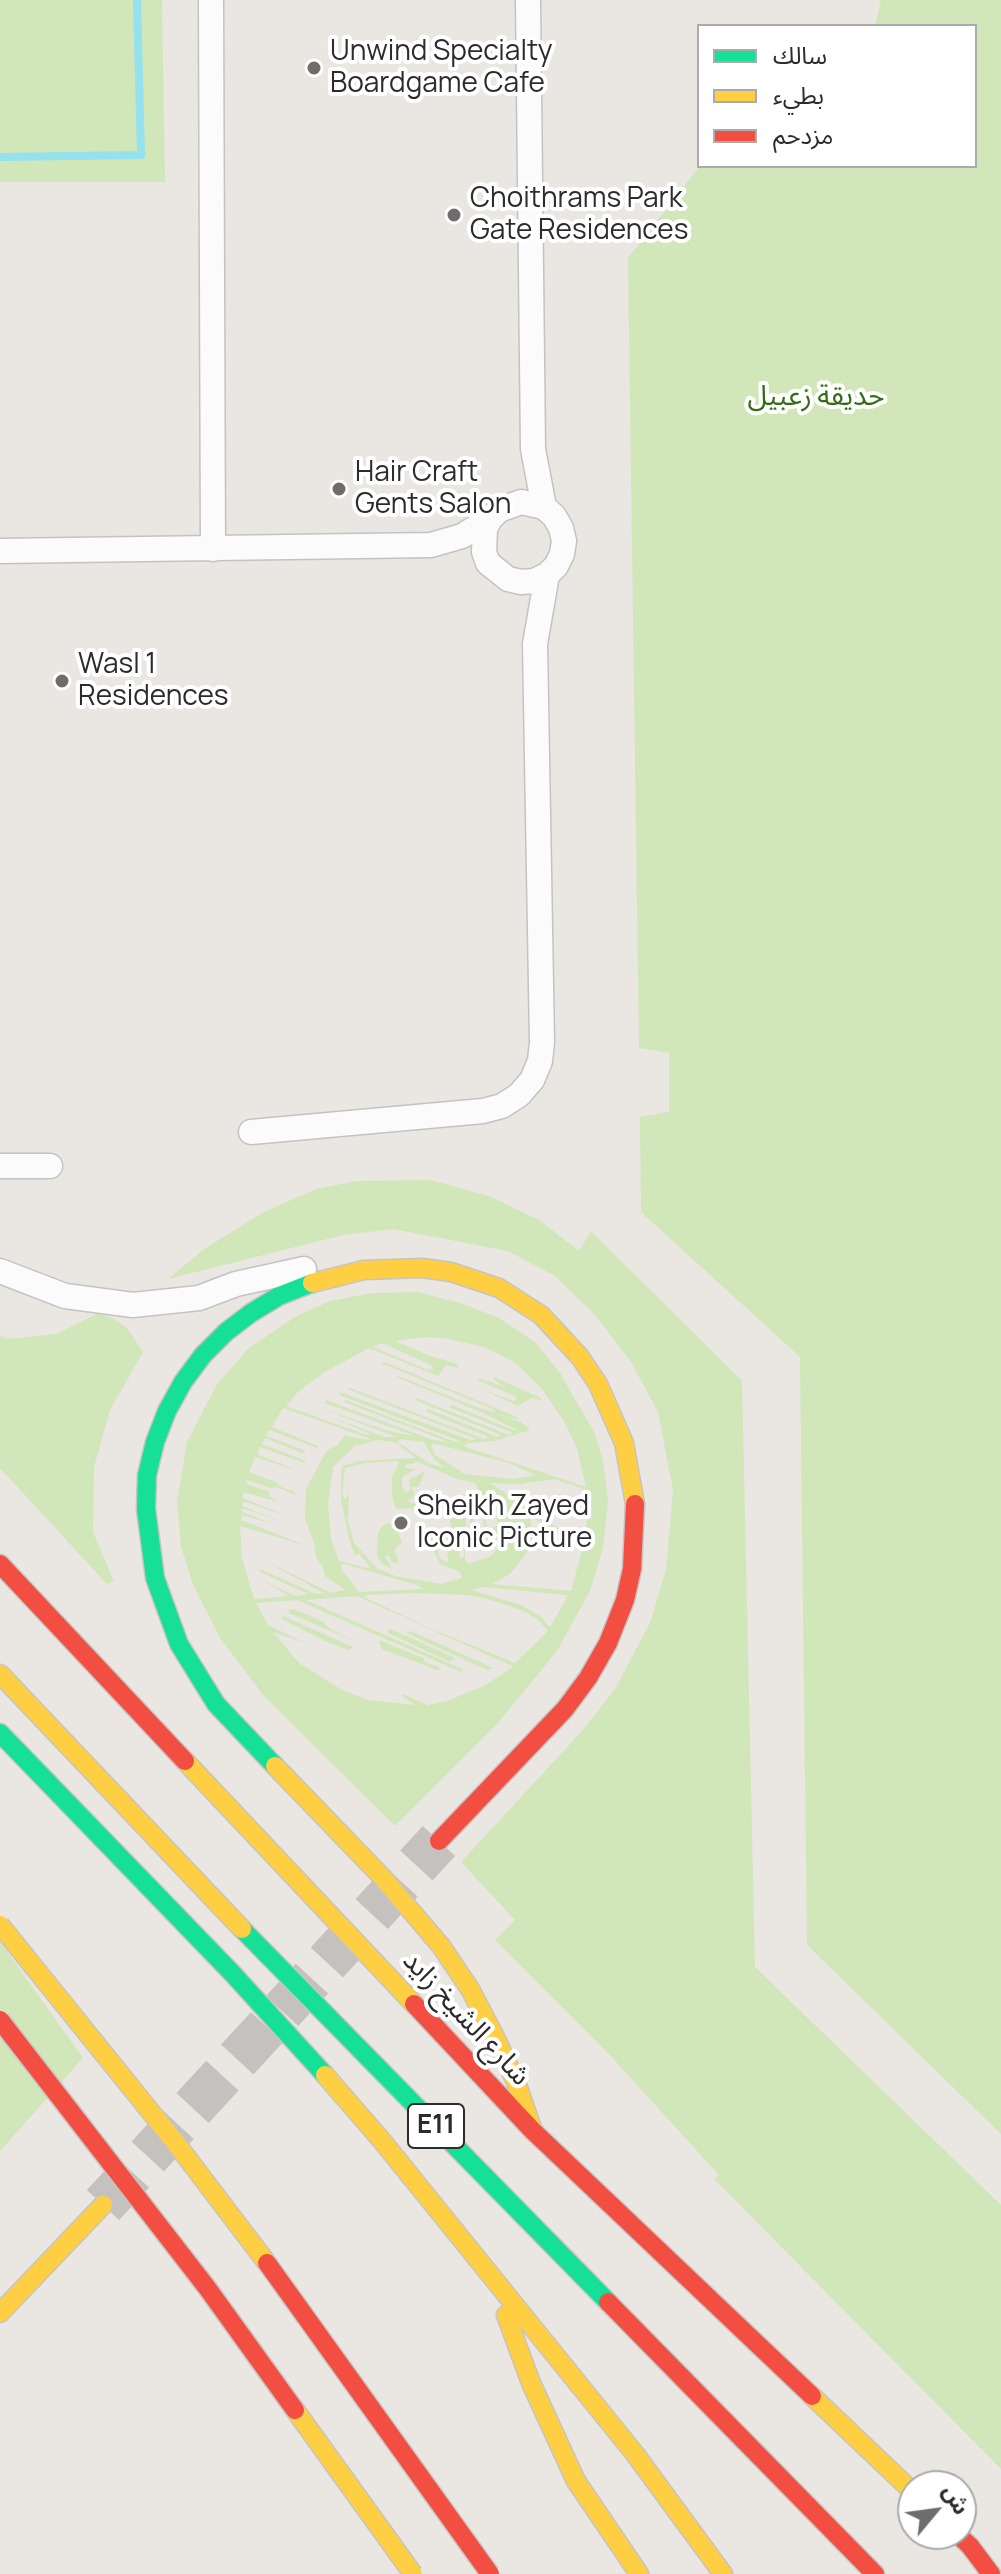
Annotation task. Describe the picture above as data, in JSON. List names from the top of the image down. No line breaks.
{"streets":{"highway":["شارع الشيخ زايد","E11"]},"parks":["حديقة زعبيل"],"places":["Unwind Specialty Boardgame Cafe","Choithrams Park Gate Residences","Hair Craft Gents Salon","Wasl 1 Residences","Sheikh Zayed Iconic Picture"],"legend":["سالك","بطيء","مزدحم"],"north":"top right"}
